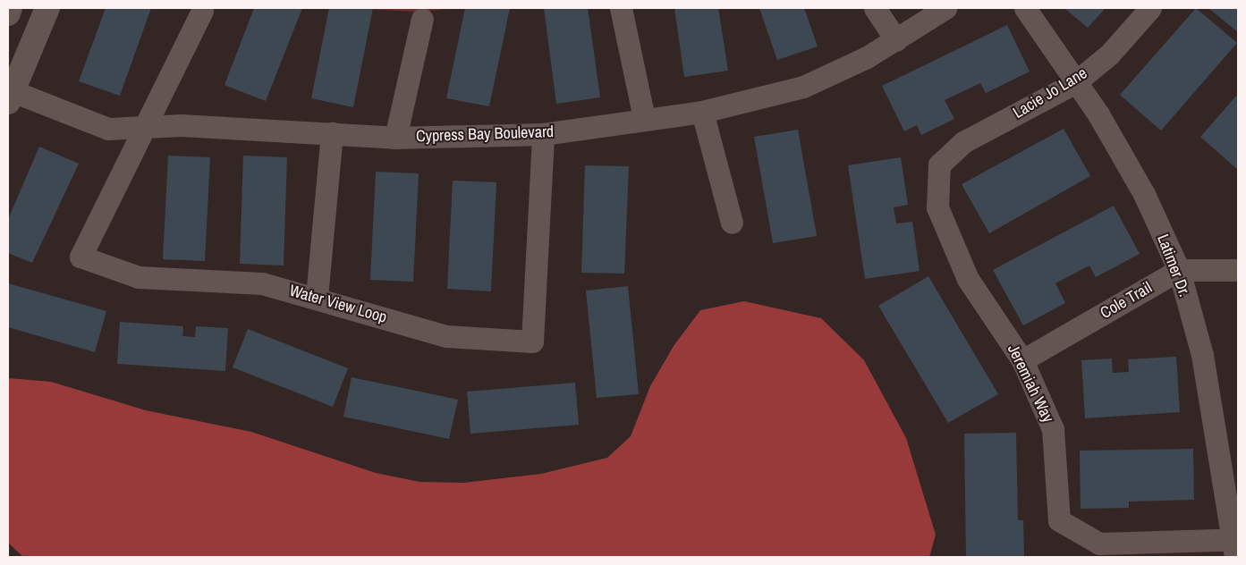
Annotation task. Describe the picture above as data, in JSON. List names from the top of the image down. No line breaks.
{"streets":{"street":["Lacie Jo Lane","Cypress Bay Boulevard","Latimer Dr.","Cole Trail","Water View Loop","Jeremiah Way"]},"crossings":[["Lacie Jo Lane","Latimer Dr."],["Lacie Jo Lane","Jeremiah Way"],["Cypress Bay Boulevard","Water View Loop"],["Latimer Dr.","Cole Trail"],["Latimer Dr.","Jeremiah Way"],["Cole Trail","Jeremiah Way"]]}
